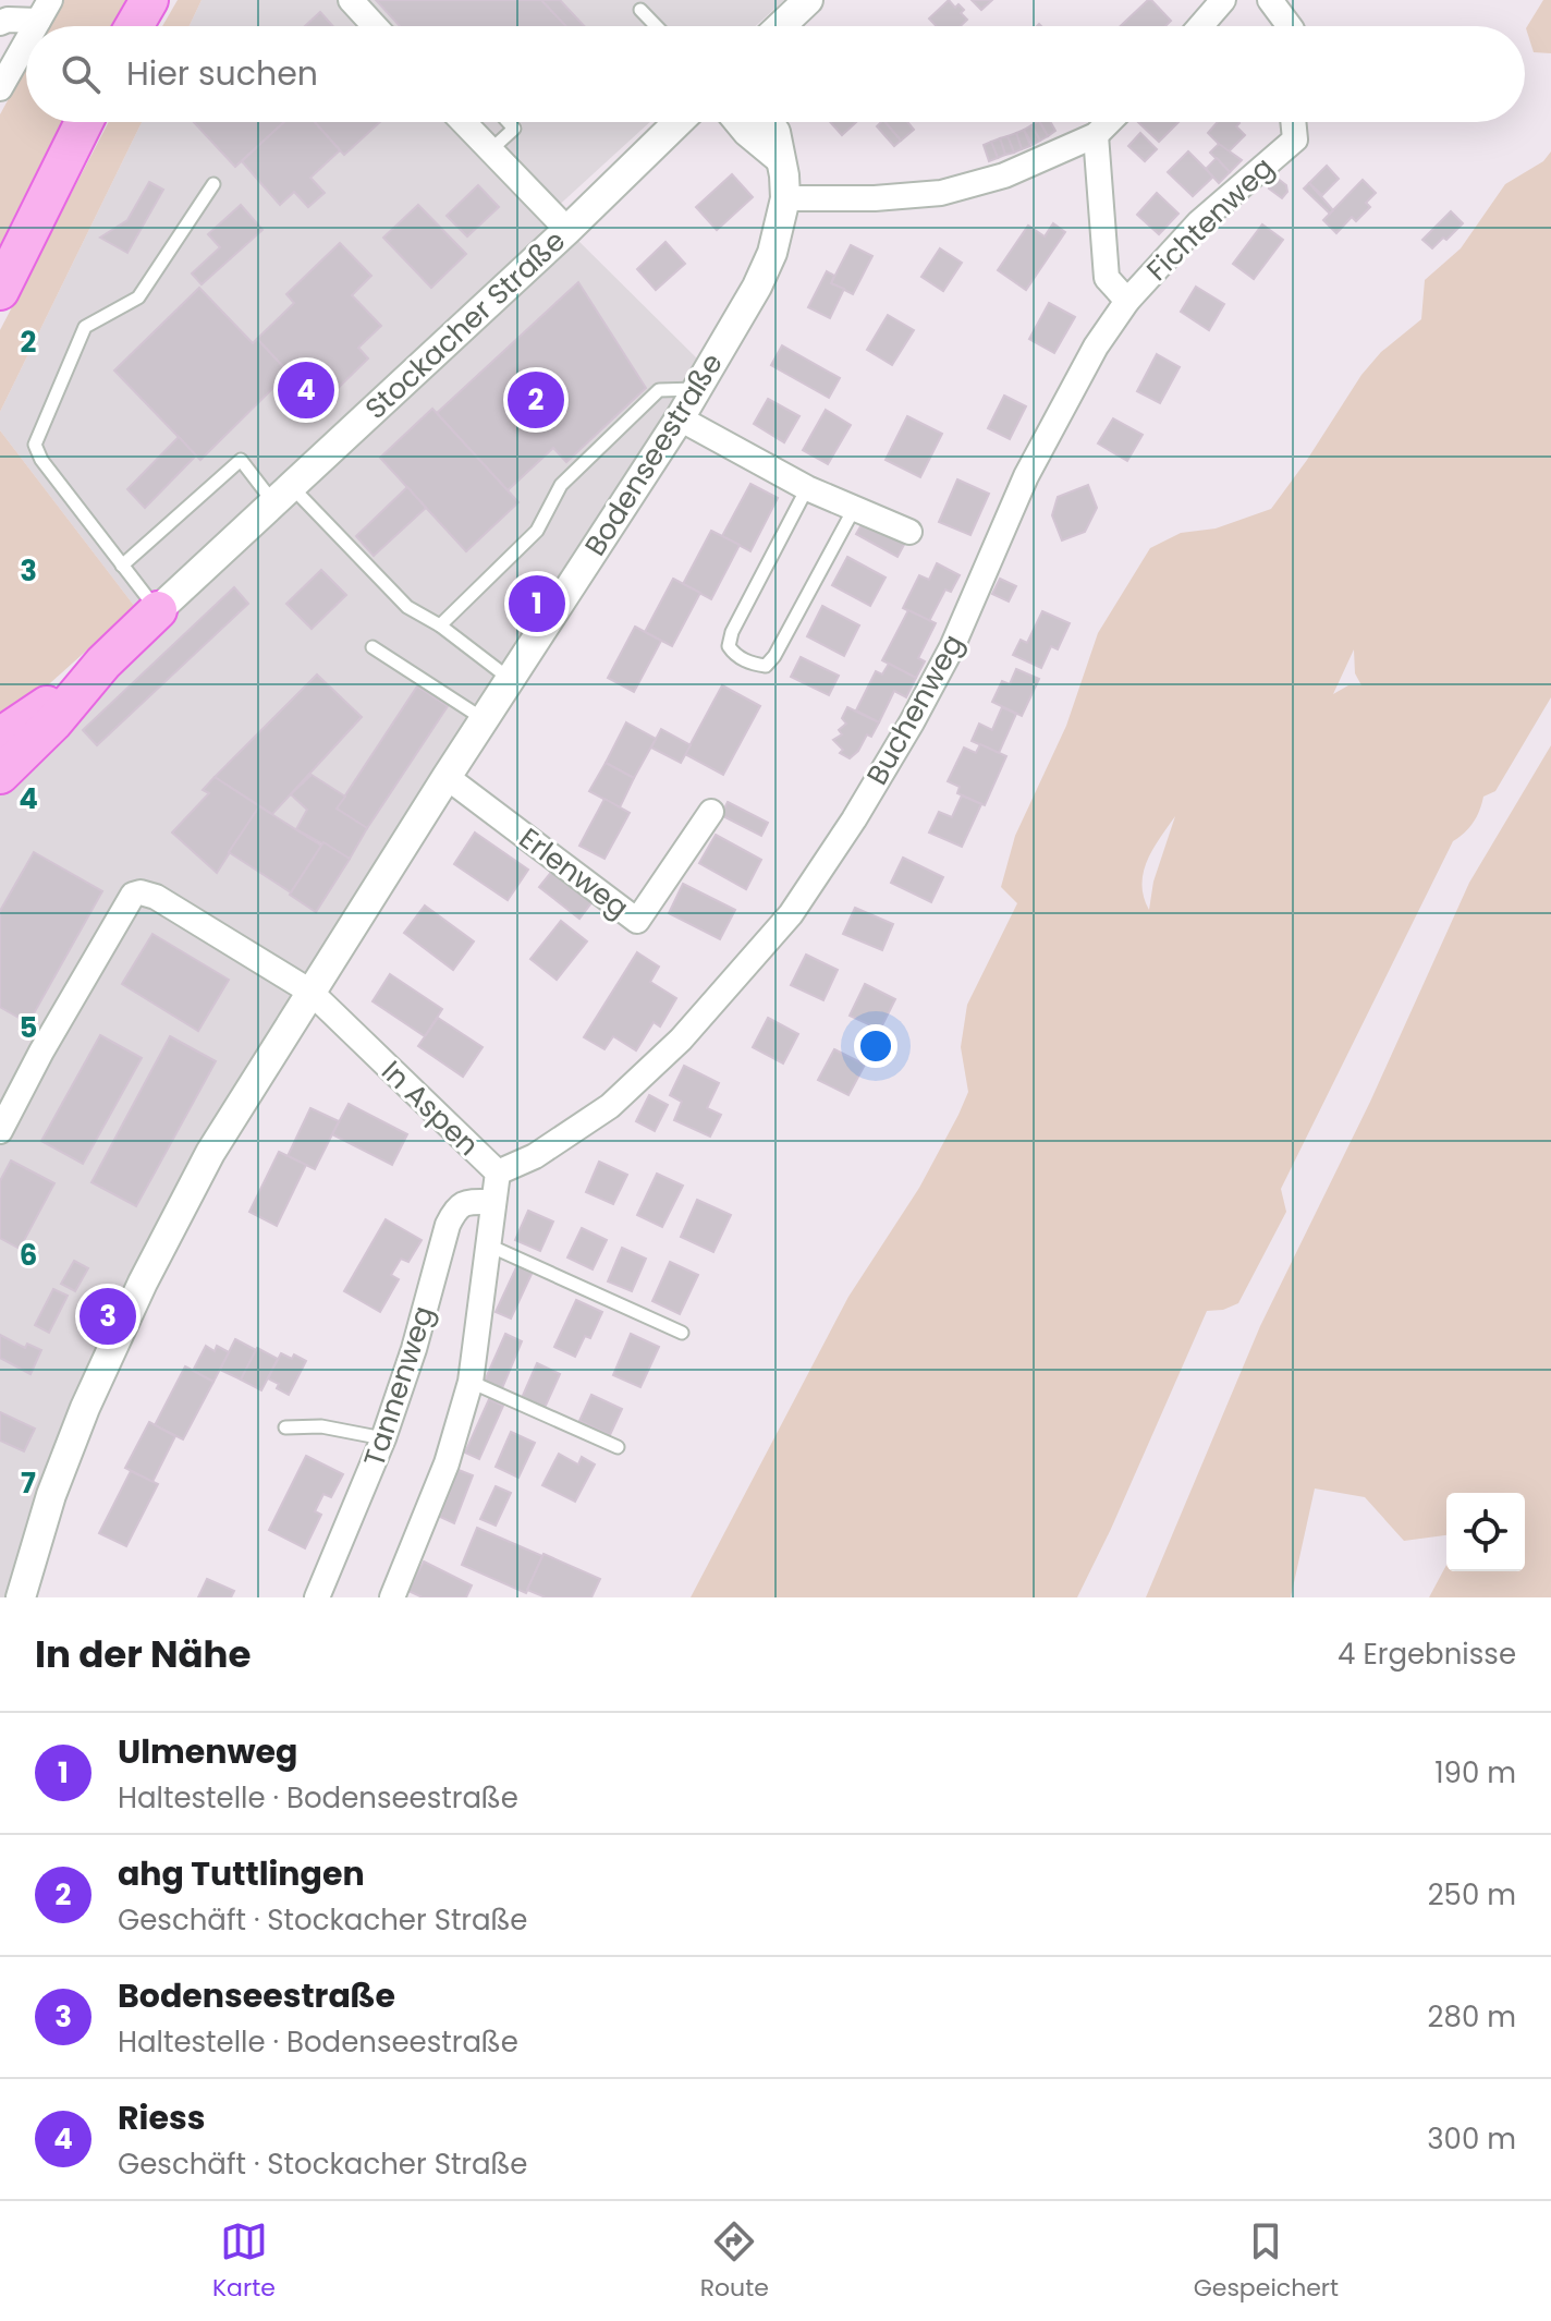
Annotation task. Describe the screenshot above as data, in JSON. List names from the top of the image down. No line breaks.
{"streets":{"street":["Fichtenweg","Stockacher Straße","Bodenseestraße","Buchenweg","Erlenweg","In Aspen","Tannenweg"]},"crossings":[["Fichtenweg","Buchenweg"],["Bodenseestraße","Erlenweg"],["Bodenseestraße","In Aspen"],["Buchenweg","In Aspen"],["In Aspen","Tannenweg"]],"page":{"search":"Hier suchen","pins":["4","2","1","3"],"heading":["In der Nähe","4 Ergebnisse"],"list":[{"mark":"1","name":"Ulmenweg","note":"Haltestelle · Bodenseestraße","value":"190 m"},{"mark":"2","name":"ahg Tuttlingen","note":"Geschäft · Stockacher Straße","value":"250 m"},{"mark":"3","name":"Bodenseestraße","note":"Haltestelle · Bodenseestraße","value":"280 m"},{"mark":"4","name":"Riess","note":"Geschäft · Stockacher Straße","value":"300 m"}],"nav":["Karte","Route","Gespeichert"]},"grid":{"rows":["2","3","4","5","6","7"]}}
